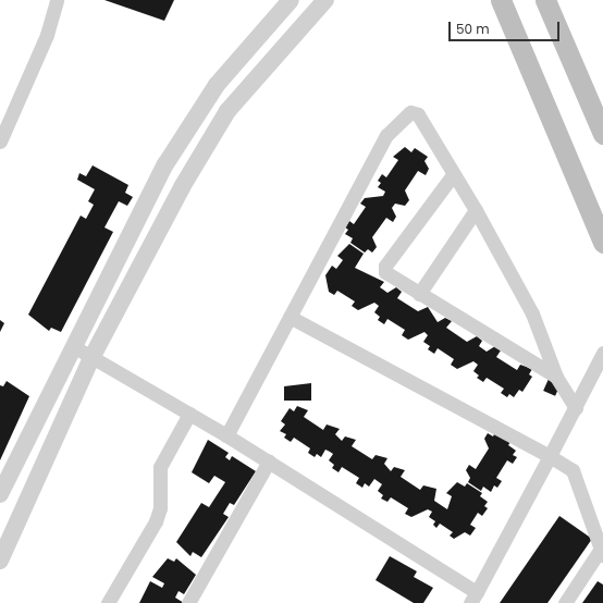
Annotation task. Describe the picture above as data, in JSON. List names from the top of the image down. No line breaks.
{"scale_bar":"50 m"}
